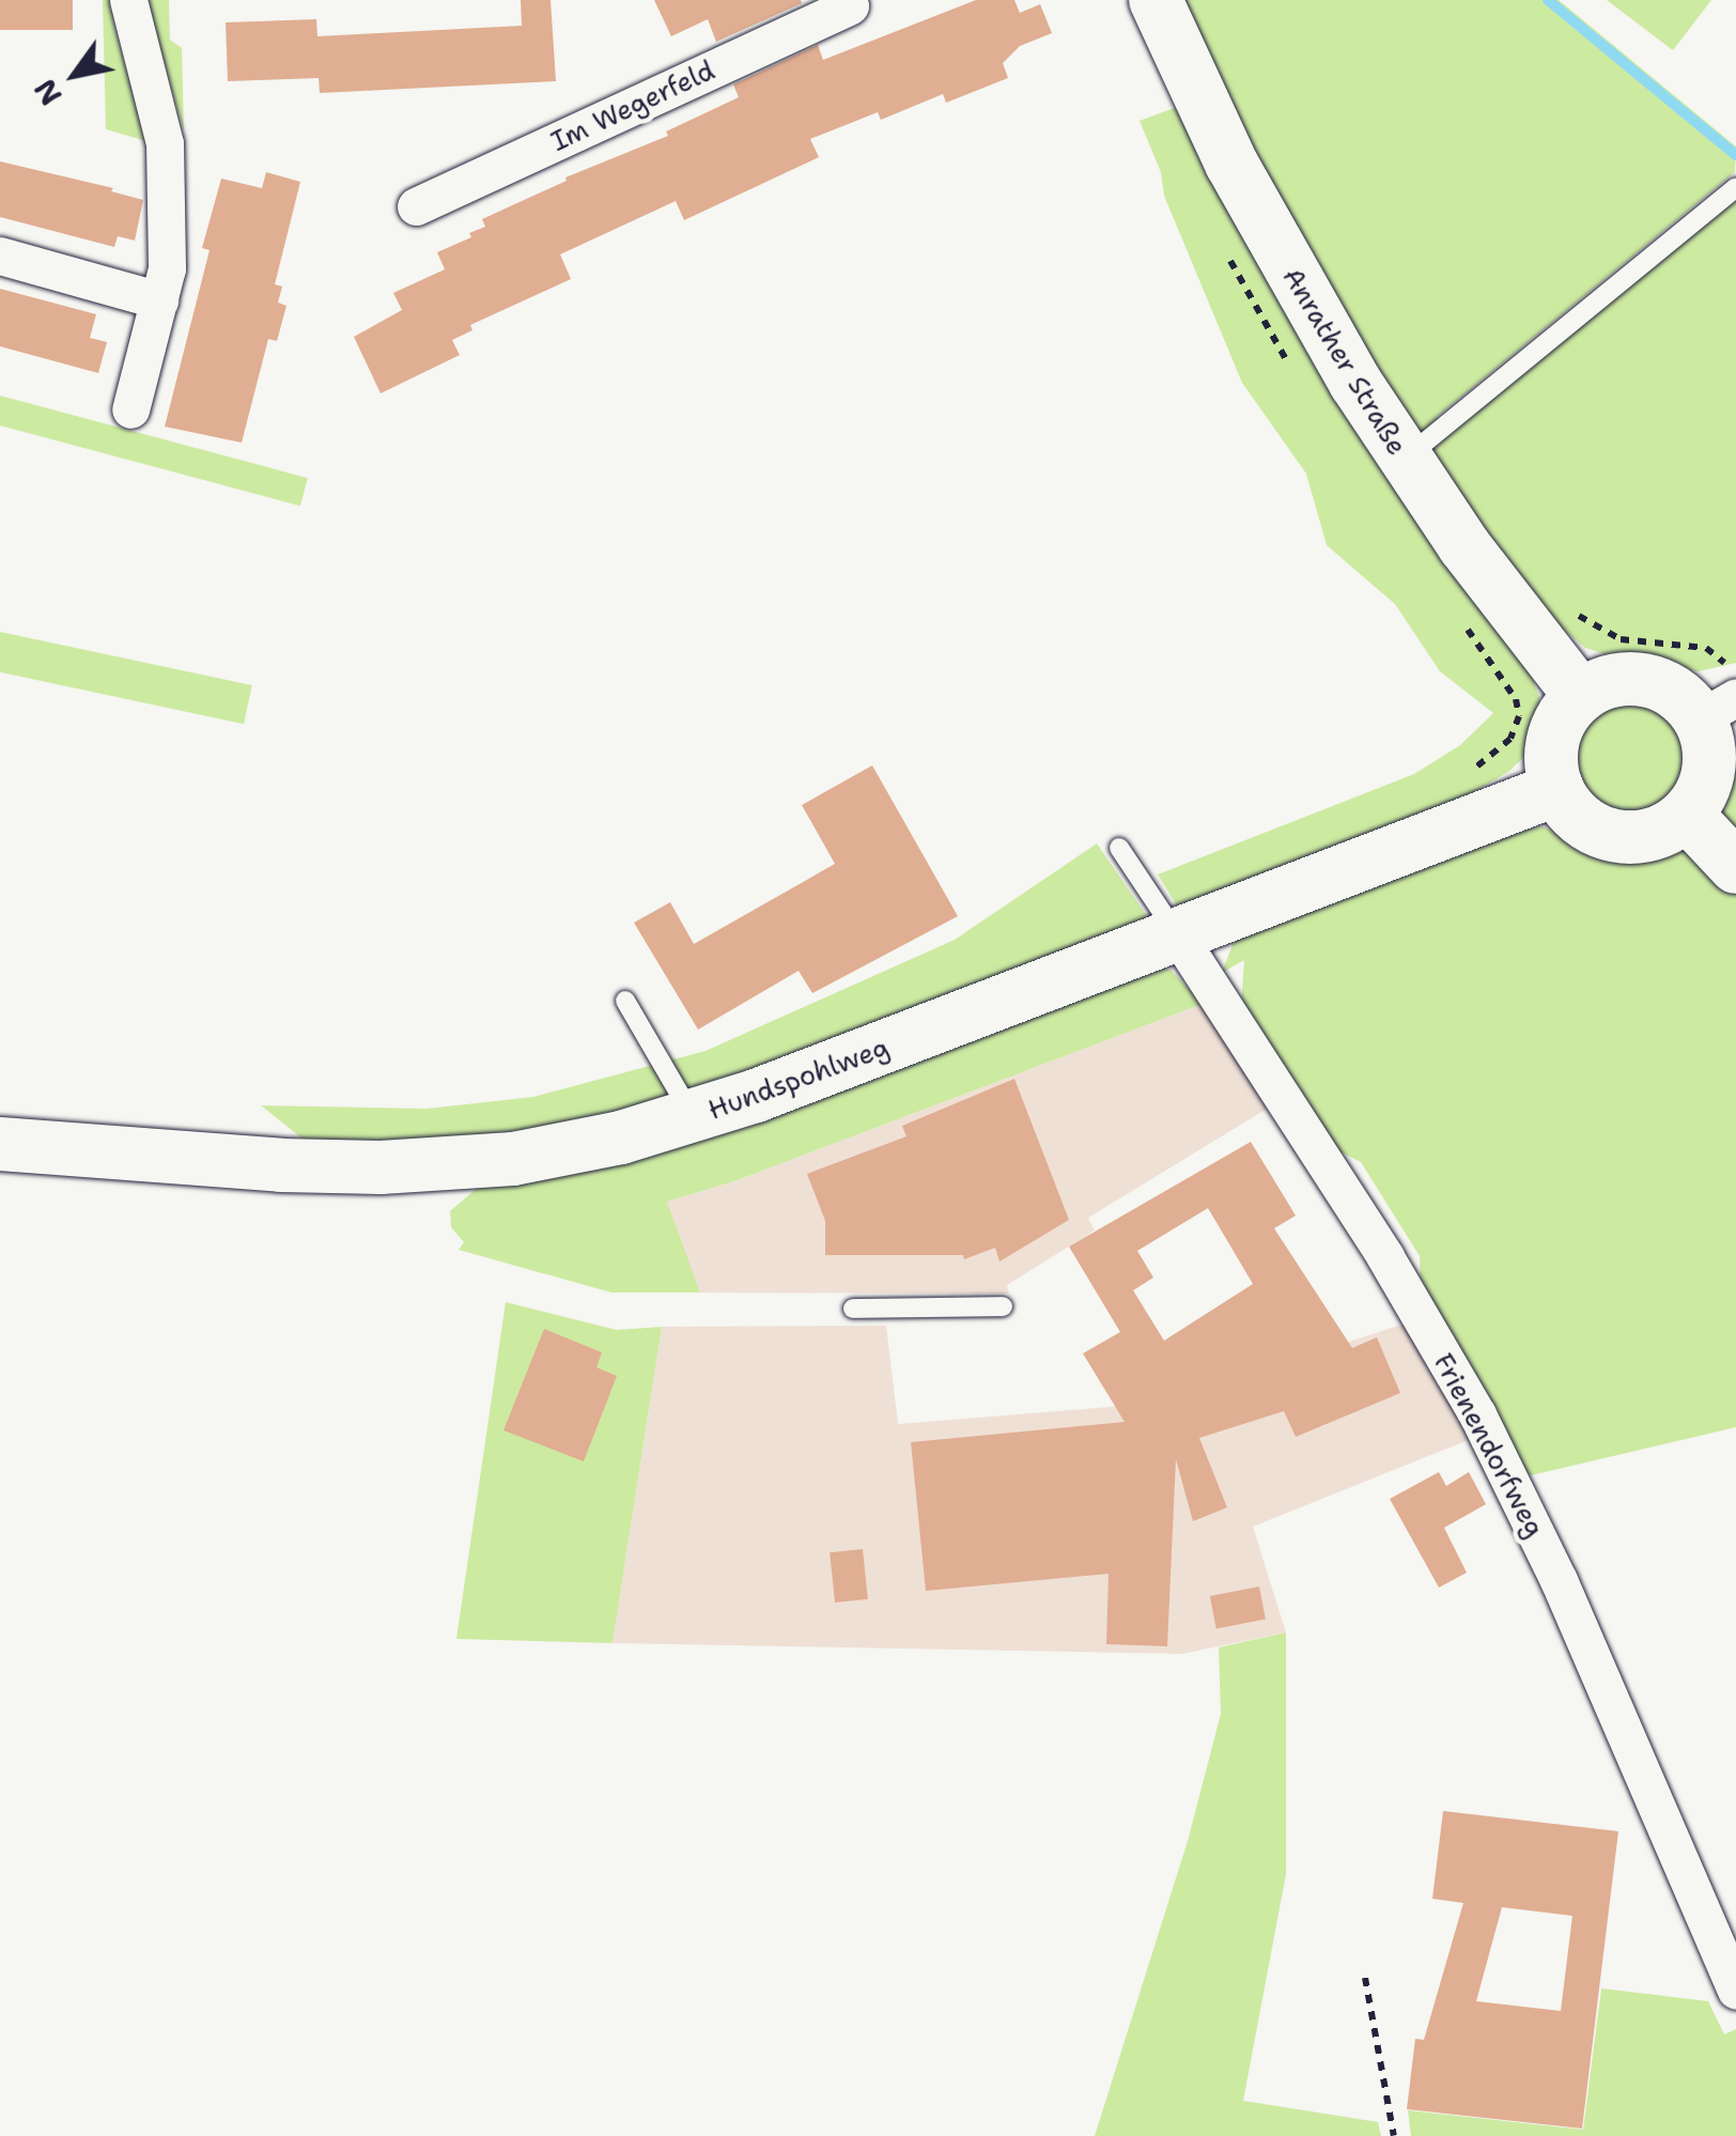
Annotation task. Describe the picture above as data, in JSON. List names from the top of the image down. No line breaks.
{"streets":{"street":["Im Wegerfeld","Anrather Straße","Hundspohlweg","Frienendorfweg"]},"crossings":[["Anrather Straße","Hundspohlweg"],["Hundspohlweg","Frienendorfweg"]],"north":"bottom left"}
